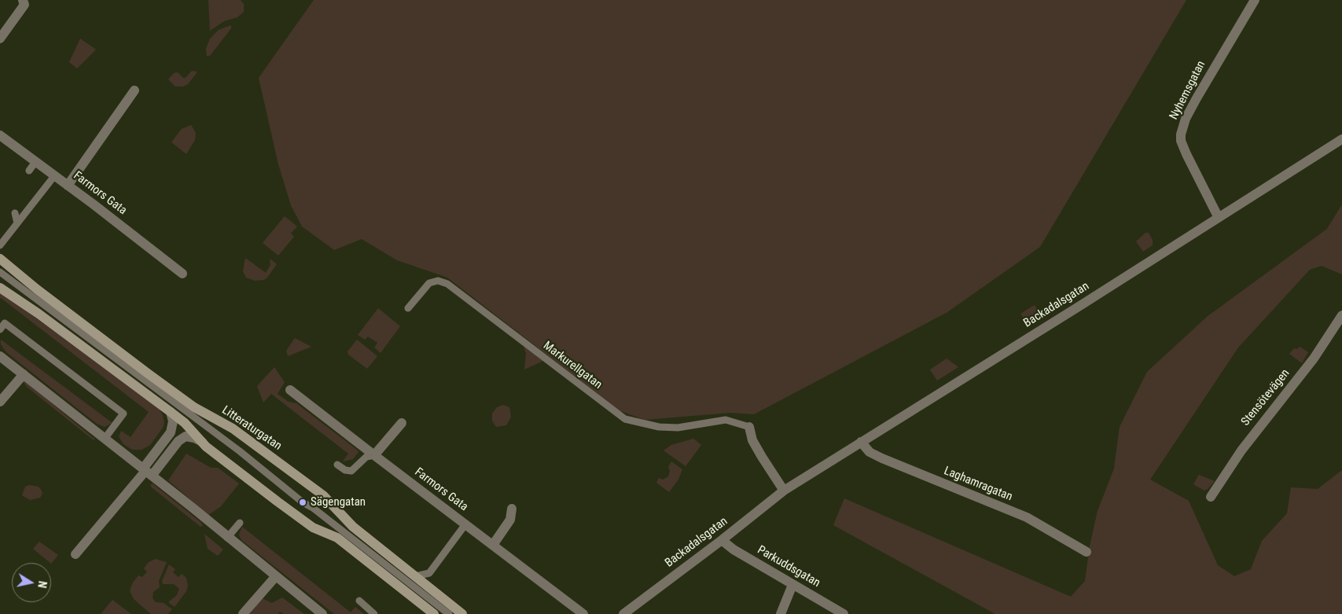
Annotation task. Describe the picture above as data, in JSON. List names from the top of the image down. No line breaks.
{"streets":{"street":["Nyhemsgatan","Farmors Gata","Backadalsgatan","Stensötevägen","Litteraturgatan","Laghamragatan","Parkuddsgatan"],"lane":["Markurellgatan"]},"crossings":[["Nyhemsgatan","Backadalsgatan"],["Backadalsgatan","Laghamragatan"],["Backadalsgatan","Parkuddsgatan"]],"places":["Sägengatan"],"north":"right"}
